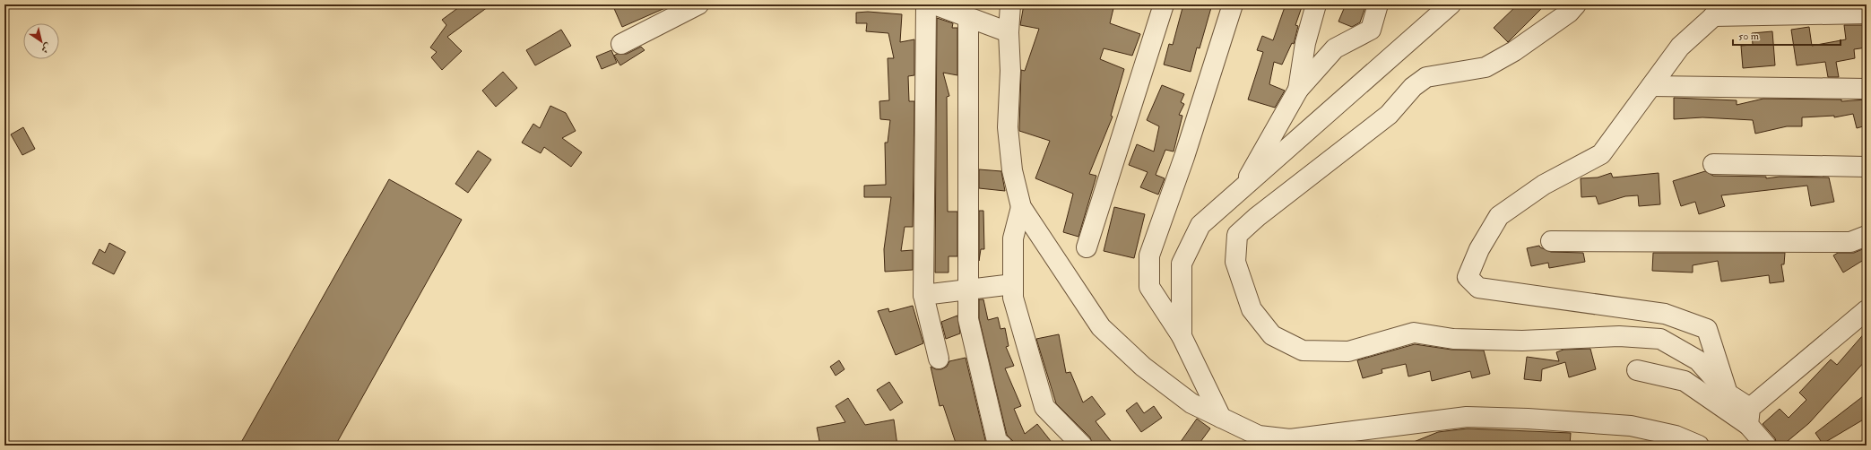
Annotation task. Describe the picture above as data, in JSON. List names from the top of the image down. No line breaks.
{"scale_bar":"50 m","north":"bottom right"}
